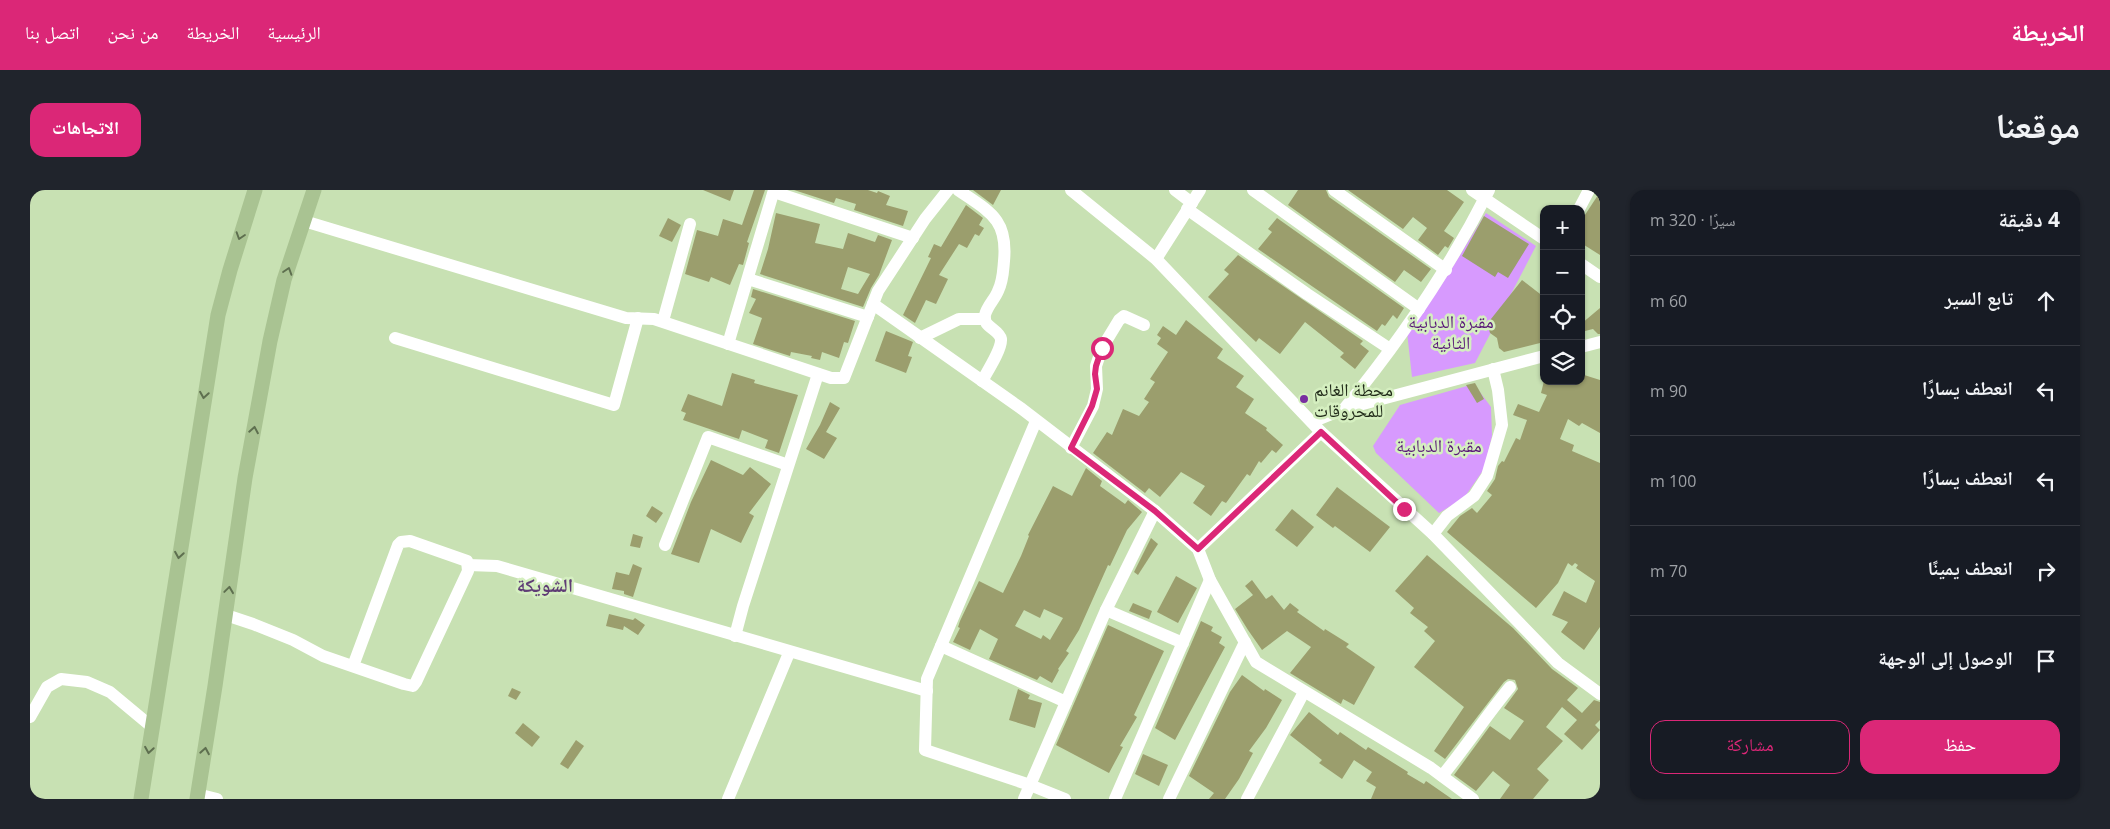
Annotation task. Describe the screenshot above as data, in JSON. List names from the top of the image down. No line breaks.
{"districts":["الشويكة"],"parks":["مقبرة الدبابية الثانية","مقبرة الدبابية"],"places":["محطة الغانم للمحروقات"],"page":{"header":"الخريطة","nav":["الرئيسية","الخريطة","من نحن","اتصل بنا"],"title":"موقعنا","buttons":["الاتجاهات",["حفظ","مشاركة"]],"heading":["4 دقيقة","سيرًا · 320 m"],"map_buttons":["+","−"],"list":[["تابع السير","60 m"],["انعطف يسارًا","90 m"],["انعطف يسارًا","100 m"],["انعطف يمينًا","70 m"],"الوصول إلى الوجهة"]}}
